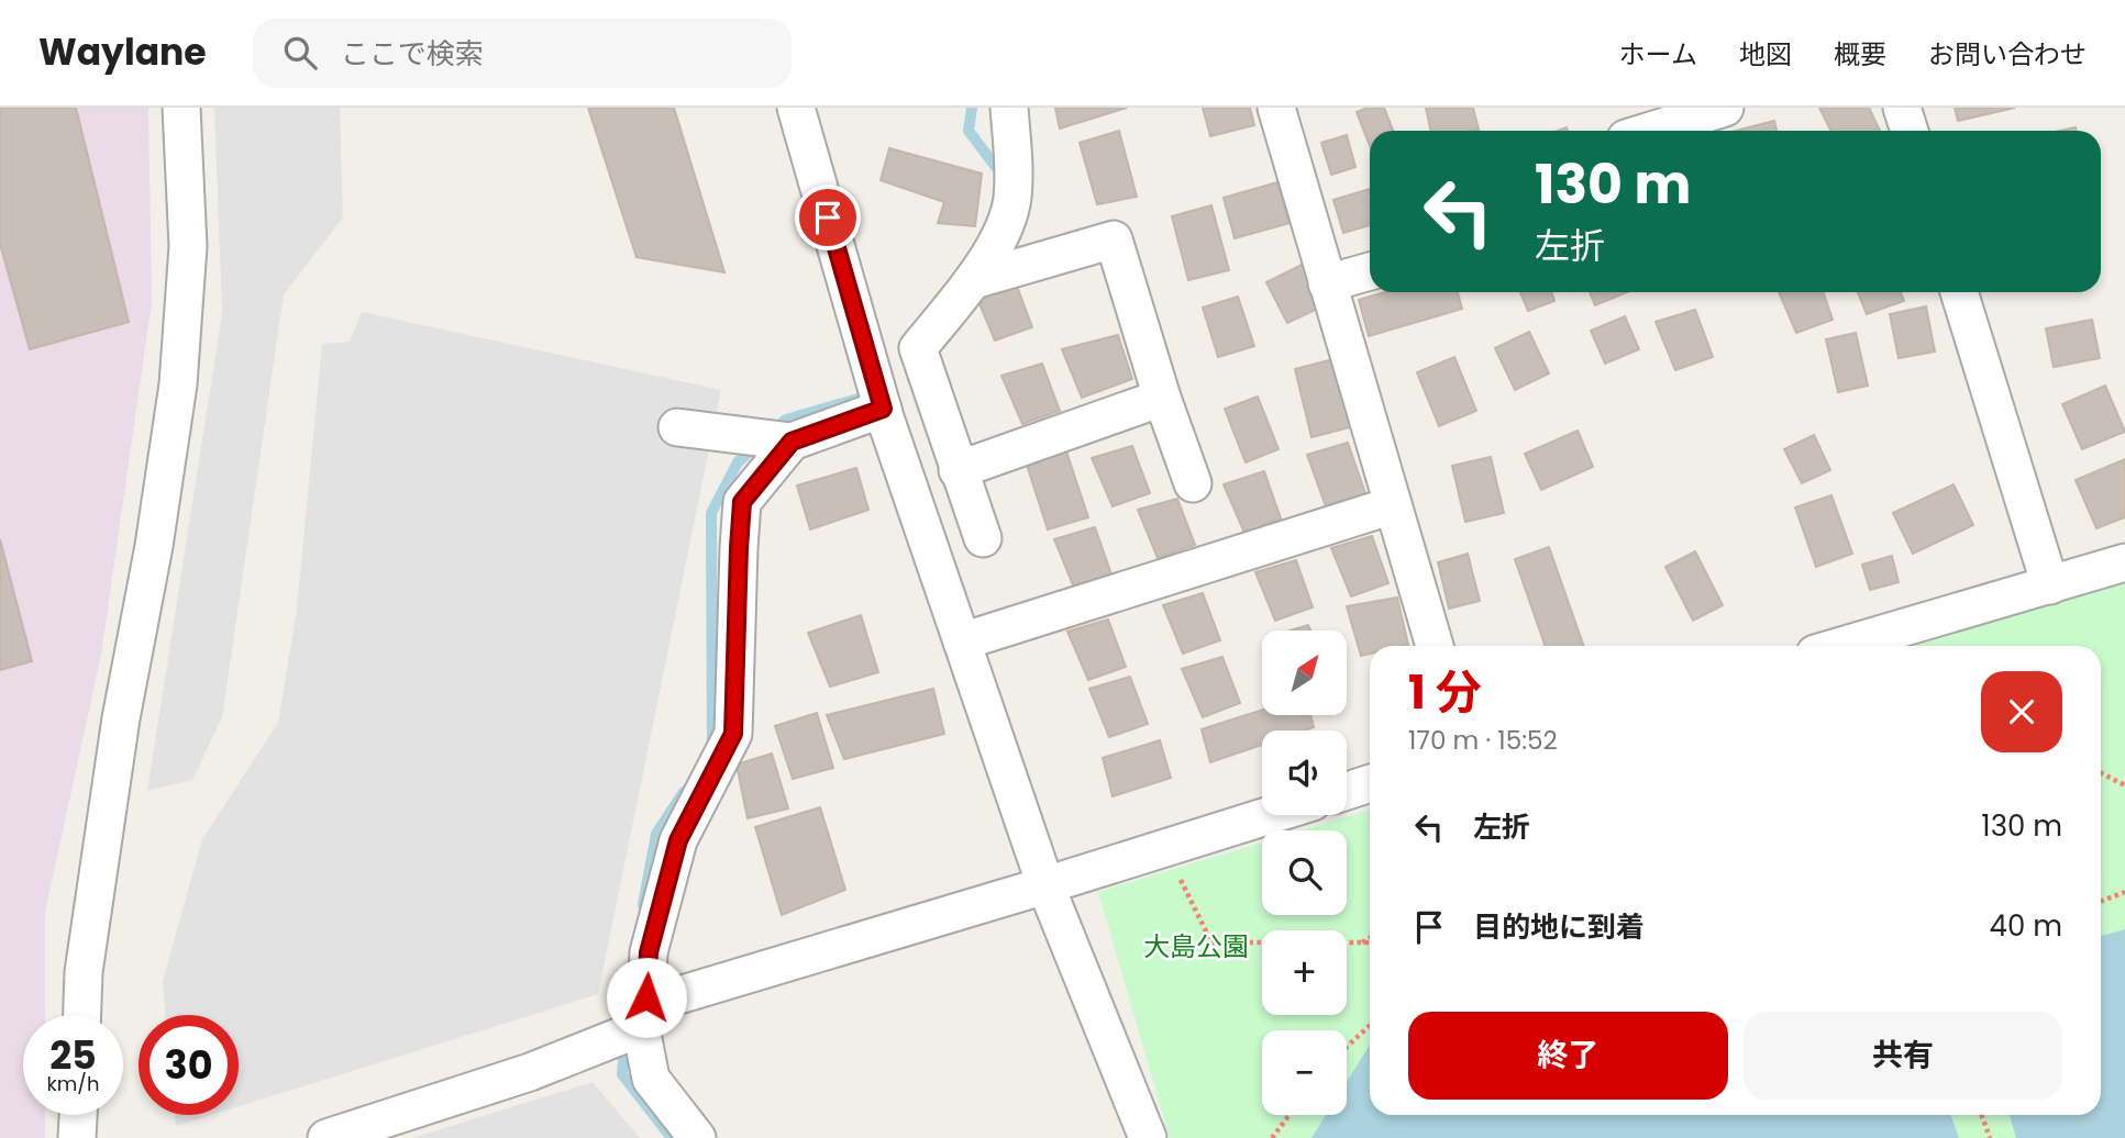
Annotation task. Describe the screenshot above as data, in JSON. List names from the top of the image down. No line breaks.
{"parks":["大島公園"],"north":"top right","page":{"header":"Waylane","search":"ここで検索","nav":["ホーム","地図","概要","お問い合わせ"],"turn":["130 m","左折"],"map_buttons":["+","−"],"heading":["1 分","170 m · 15:52"],"list":[{"name":"左折","value":"130 m"},{"name":"目的地に到着","value":"40 m"}],"buttons":["終了","共有"],"speed":"25 km/h","limit":"30"}}
